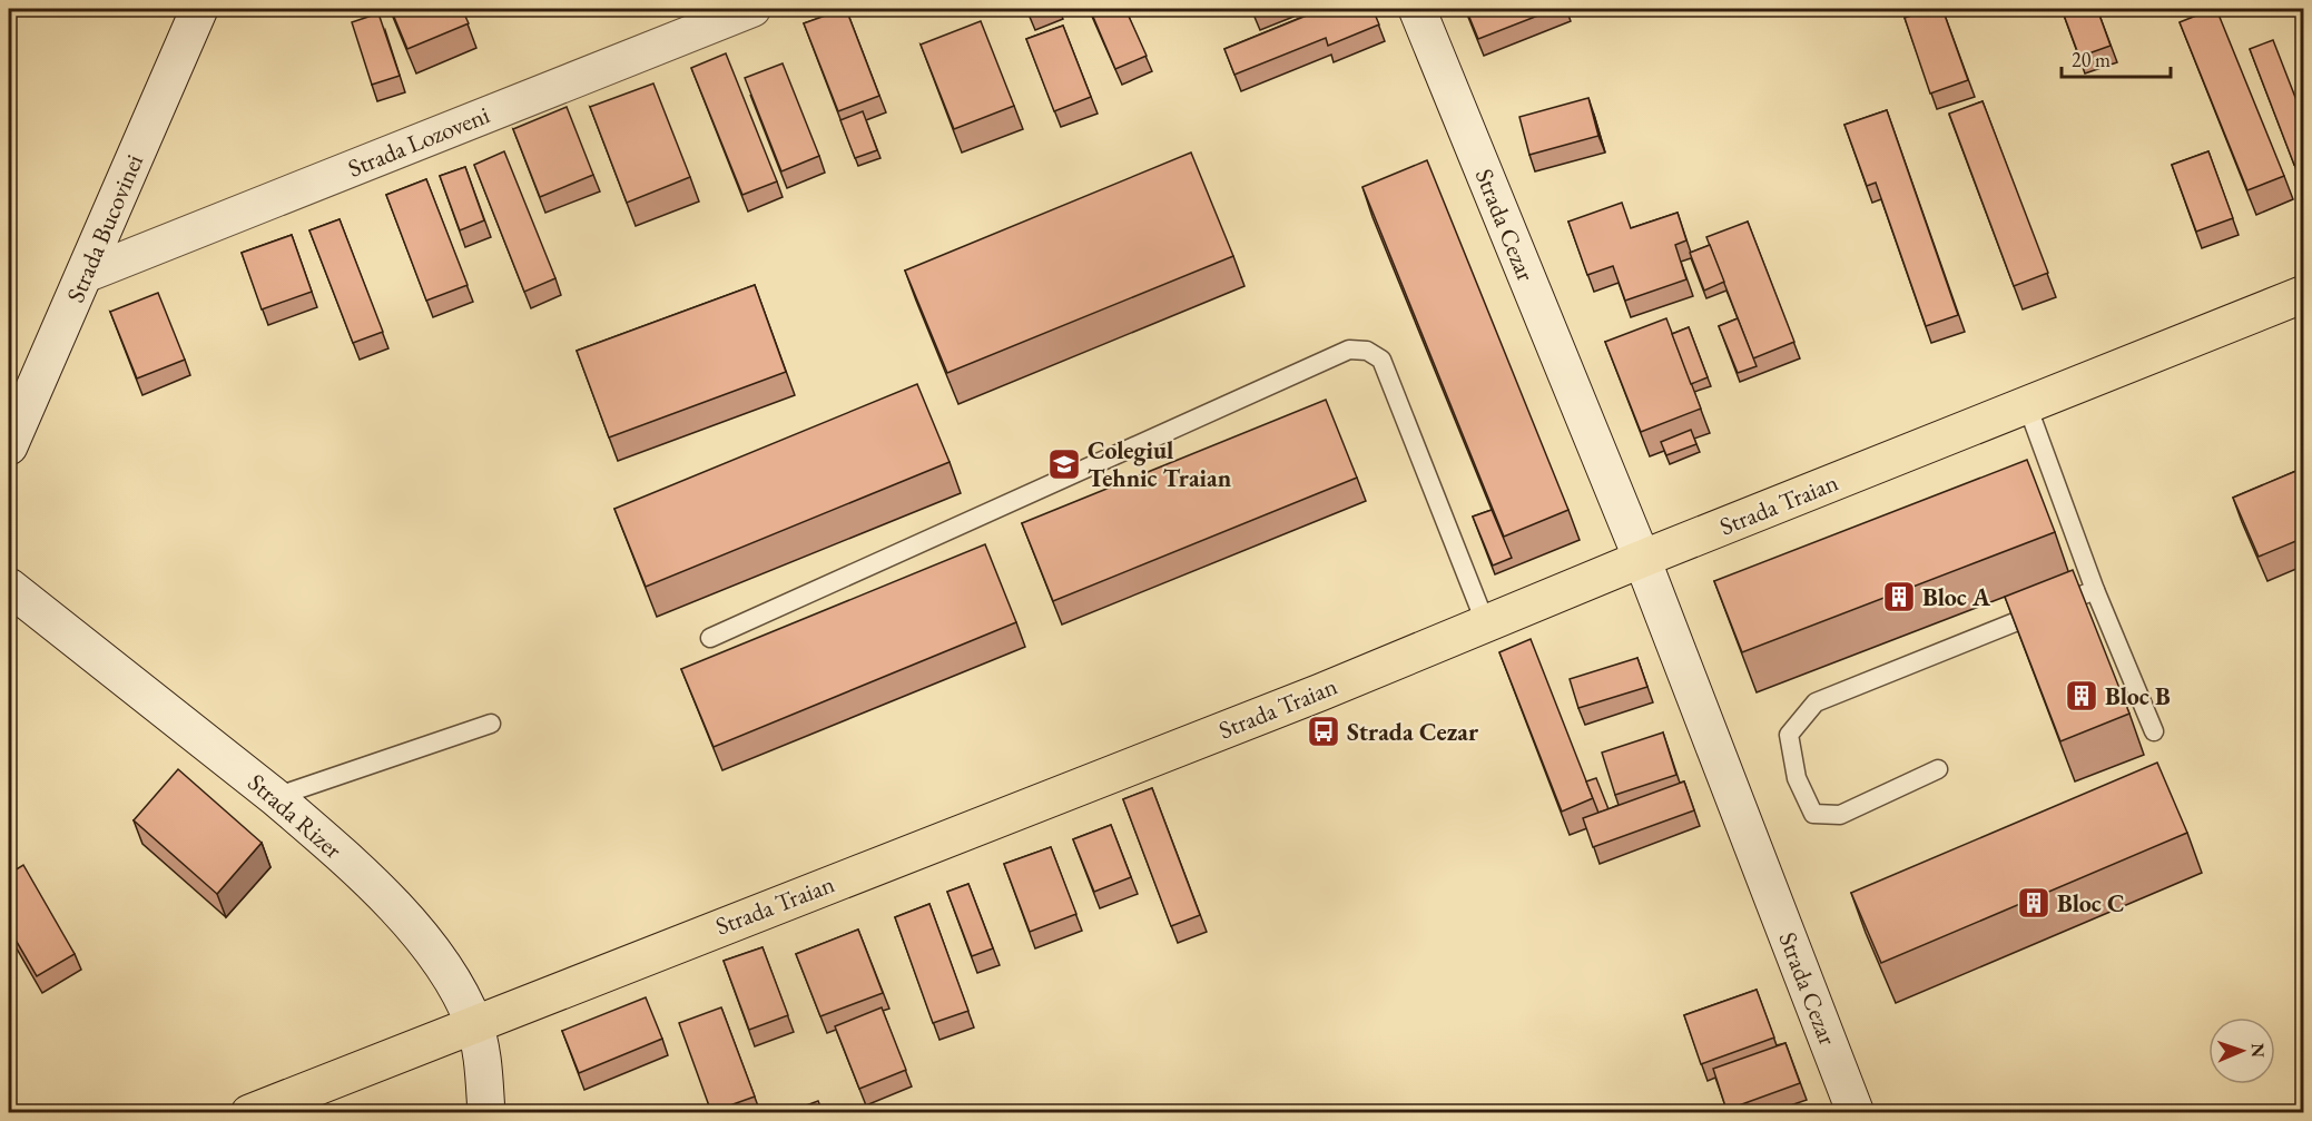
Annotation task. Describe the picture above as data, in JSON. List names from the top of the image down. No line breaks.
{"streets":{"main road":["Strada Traian"],"street":["Strada Lozoveni","Strada Cezar","Strada Bucovinei","Strada Rizer"]},"crossings":[["Strada Lozoveni","Strada Bucovinei"],["Strada Cezar","Strada Traian"],["Strada Traian","Strada Rizer"]],"places":{"school or university":["Colegiul Tehnic Traian"],"building":["Bloc A","Bloc B","Bloc C"],"bus stop":["Strada Cezar"]},"scale_bar":"20 m","north":"right"}
